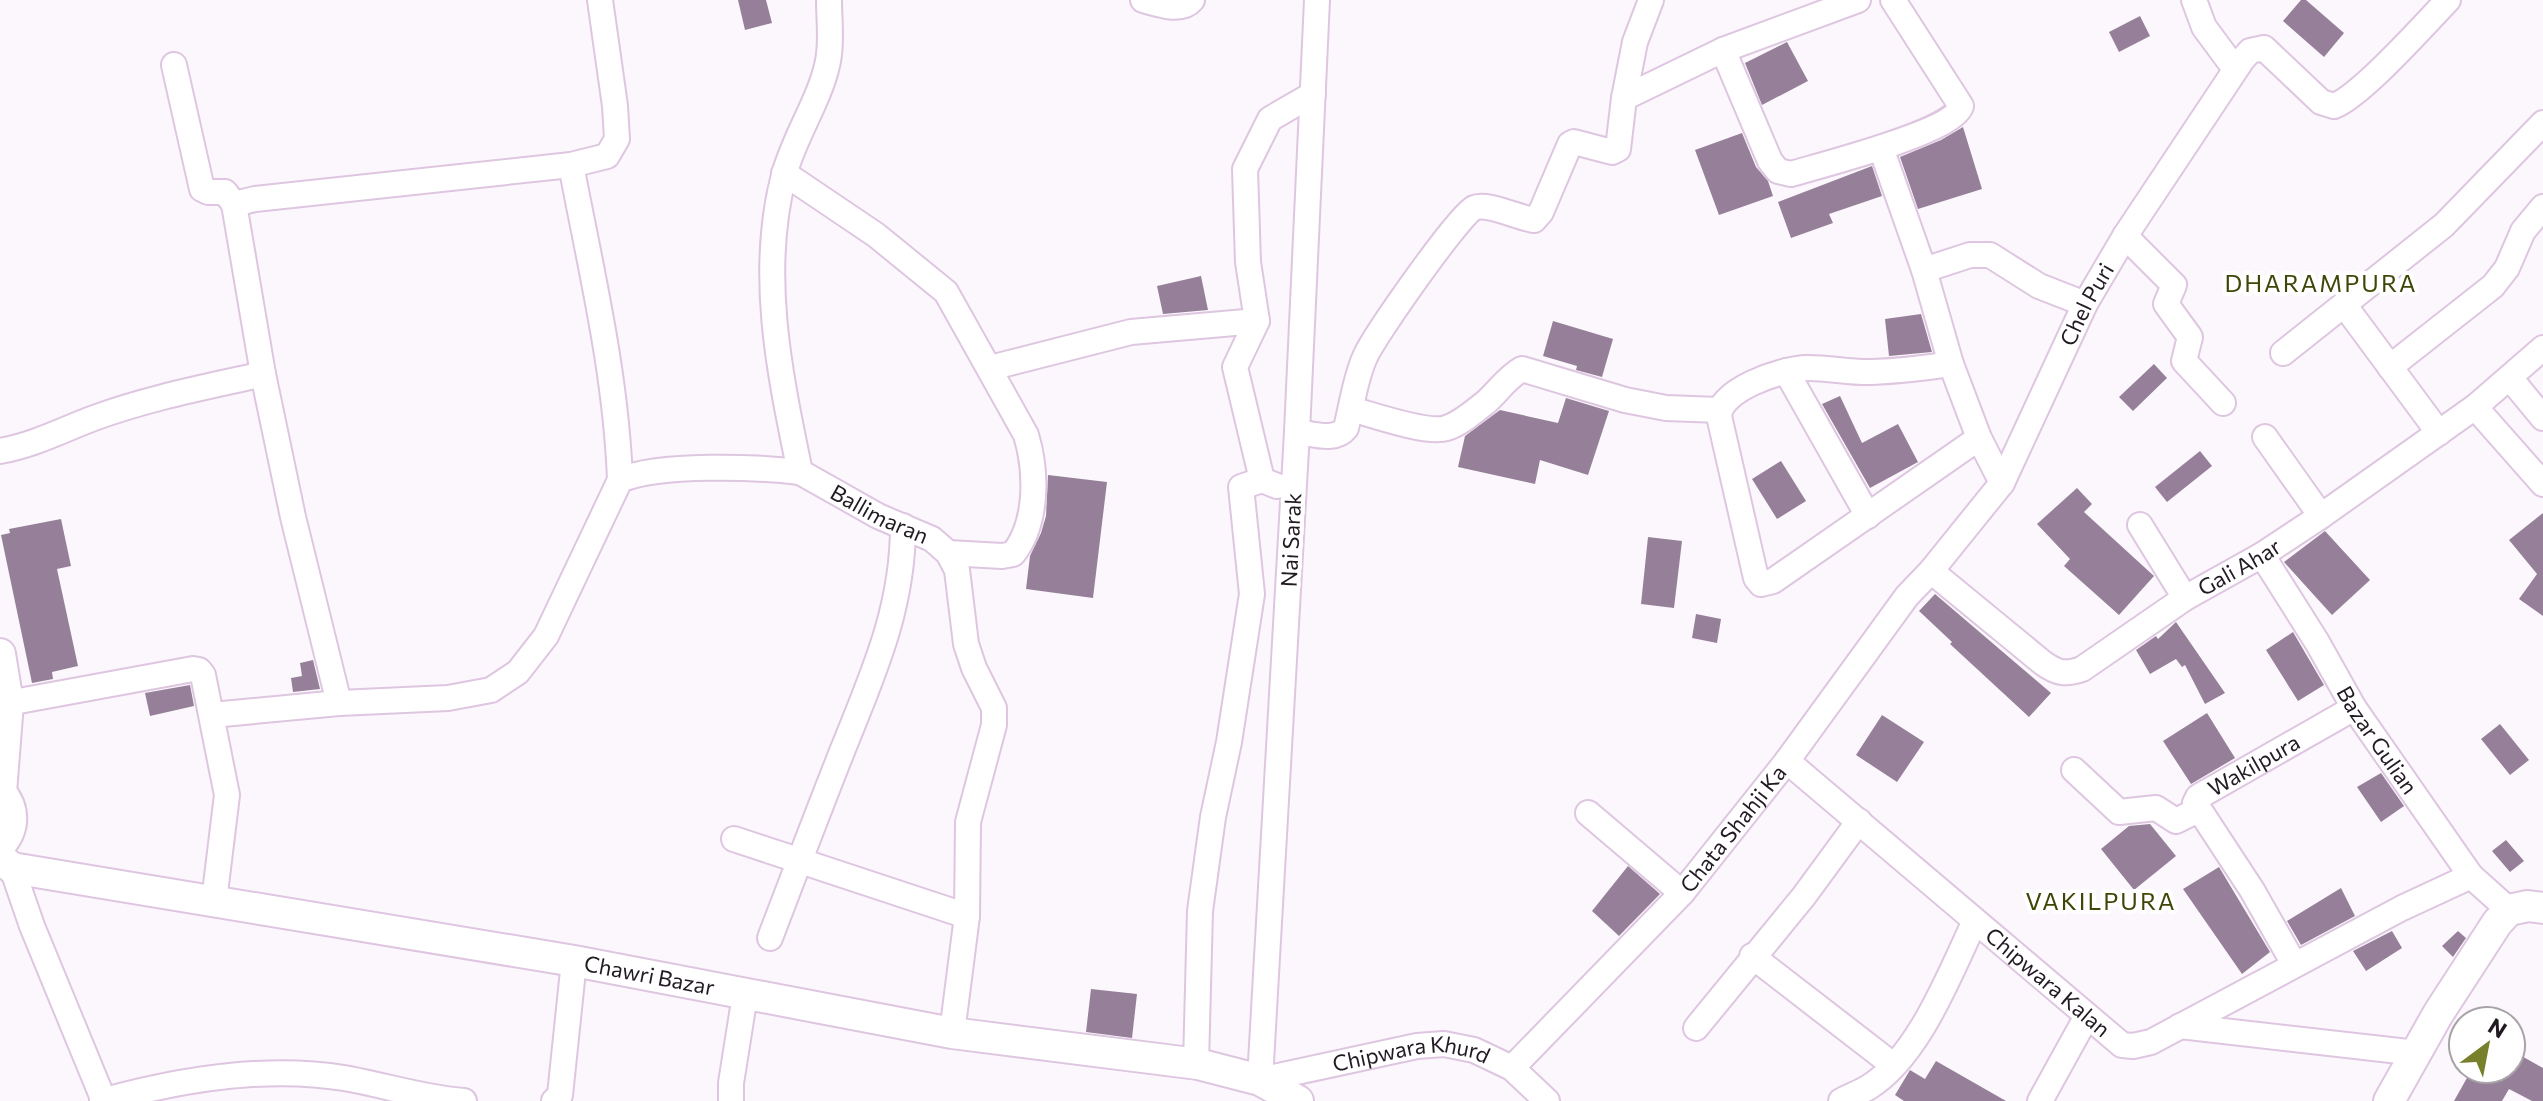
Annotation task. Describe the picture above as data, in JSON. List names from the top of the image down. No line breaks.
{"streets":{"street":["Chel Puri","Ballimaran","Nai Sarak","Gali Ahar","Bazar Gulian","Wakilpura","Chata Shahji Ka","Chawri Bazar","Chipwara Kalan","Chipwara Khurd"]},"crossings":[["Chel Puri","Gali Ahar"],["Chel Puri","Chata Shahji Ka"],["Ballimaran","Chawri Bazar"],["Nai Sarak","Chawri Bazar"],["Nai Sarak","Chipwara Khurd"],["Gali Ahar","Bazar Gulian"],["Gali Ahar","Chata Shahji Ka"],["Bazar Gulian","Wakilpura"],["Bazar Gulian","Chipwara Kalan"],["Wakilpura","Chipwara Kalan"],["Chata Shahji Ka","Chipwara Kalan"],["Chata Shahji Ka","Chipwara Khurd"],["Chawri Bazar","Chipwara Khurd"]],"districts":["DHARAMPURA","VAKILPURA"],"north":"top right"}
